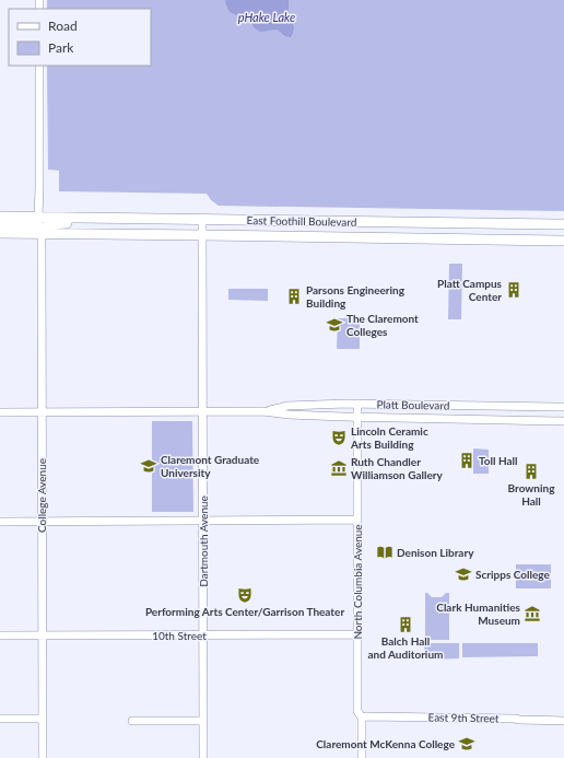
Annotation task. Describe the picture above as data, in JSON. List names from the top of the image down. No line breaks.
{"streets":{"main road":["East Foothill Boulevard"],"street":["Platt Boulevard","College Avenue","Dartmouth Avenue","North Columbia Avenue","10th Street","East 9th Street"]},"crossings":[["East Foothill Boulevard","College Avenue"],["East Foothill Boulevard","Dartmouth Avenue"],["Platt Boulevard","College Avenue"],["Platt Boulevard","Dartmouth Avenue"],["Platt Boulevard","North Columbia Avenue"],["College Avenue","10th Street"],["Dartmouth Avenue","10th Street"],["North Columbia Avenue","10th Street"],["North Columbia Avenue","East 9th Street"]],"water":["pHake Lake"],"places":{"building":["Platt Campus Center","Parsons Engineering Building","Toll Hall","Browning Hall","Balch Hall and Auditorium"],"school or university":["The Claremont Colleges","Claremont Graduate University","Scripps College","Claremont McKenna College"],"theatre":["Lincoln Ceramic Arts Building","Performing Arts Center/Garrison Theater"],"museum":["Ruth Chandler Williamson Gallery","Clark Humanities Museum"],"library":["Denison Library"]},"legend":["Road","Park"]}
